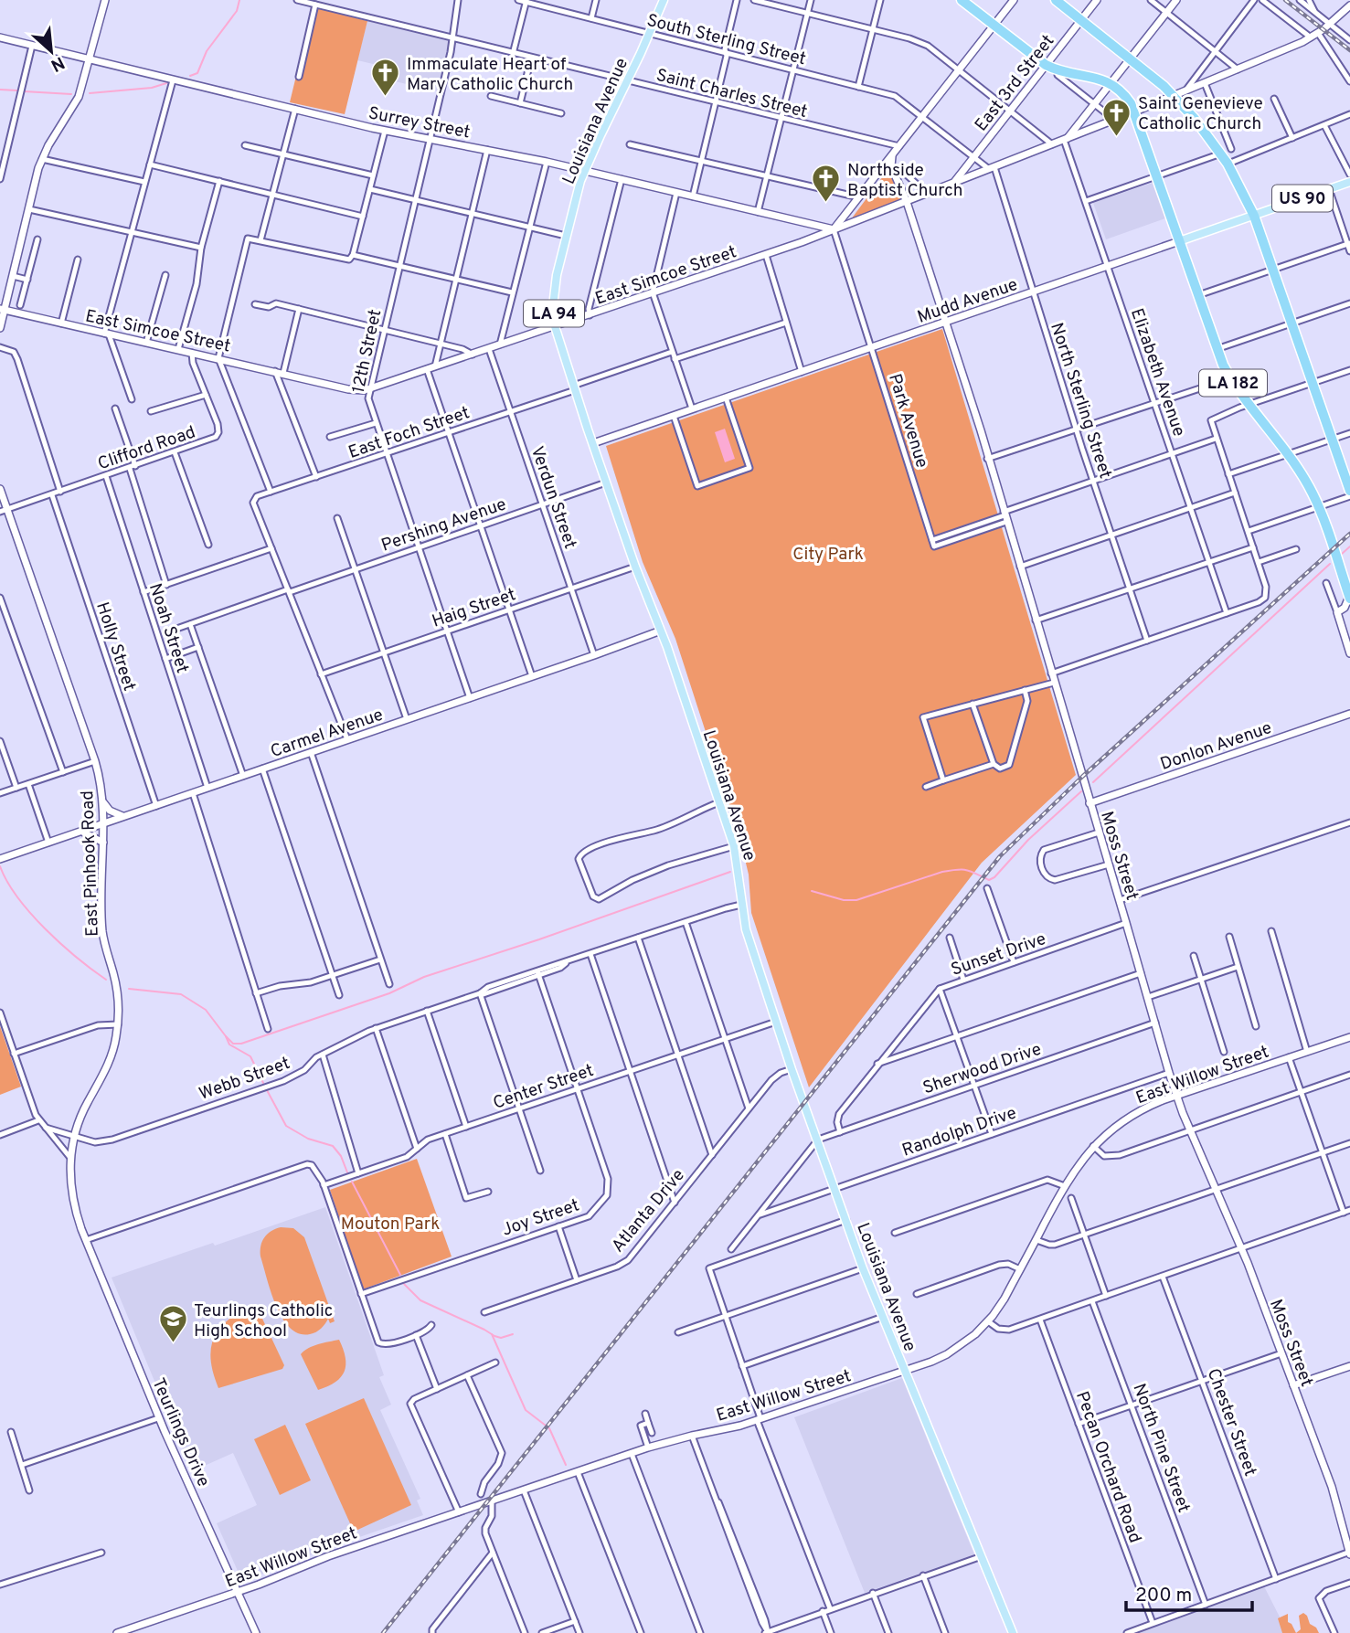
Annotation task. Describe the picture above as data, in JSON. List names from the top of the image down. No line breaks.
{"streets":{"highway":["US 90","LA 182"],"main road":["Louisiana Avenue","Mudd Avenue","LA 94"],"street":["South Sterling Street","East 3rd Street","Saint Charles Street","Surrey Street","East Simcoe Street","12th Street","Elizabeth Avenue","North Sterling Street","Park Avenue","East Foch Street","Clifford Road","Verdun Street","Pershing Avenue","Haig Street","Noah Street","Holly Street","Carmel Avenue","Donlon Avenue","Moss Street","East Pinhook Road","Sunset Drive","Sherwood Drive","East Willow Street","Webb Street","Center Street","Randolph Drive","Atlanta Drive","Joy Street","Chester Street","Teurlings Drive","North Pine Street","Pecan Orchard Road"]},"crossings":[["South Sterling Street","Louisiana Avenue"],["East 3rd Street","US 90"],["East 3rd Street","East Simcoe Street"],["Saint Charles Street","Louisiana Avenue"],["Saint Charles Street","12th Street"],["Louisiana Avenue","Surrey Street"],["Louisiana Avenue","East Simcoe Street"],["Louisiana Avenue","Mudd Avenue"],["Louisiana Avenue","East Foch Street"],["Louisiana Avenue","Pershing Avenue"],["Louisiana Avenue","Haig Street"],["Louisiana Avenue","Carmel Avenue"],["Louisiana Avenue","Sherwood Drive"],["Louisiana Avenue","East Willow Street"],["Louisiana Avenue","Webb Street"],["Louisiana Avenue","Center Street"],["Louisiana Avenue","Randolph Drive"],["Louisiana Avenue","Atlanta Drive"],["Surrey Street","East Simcoe Street"],["Surrey Street","12th Street"],["Surrey Street","Park Avenue"],["US 90","East Simcoe Street"],["US 90","Mudd Avenue"],["East Simcoe Street","12th Street"],["East Simcoe Street","Elizabeth Avenue"],["East Simcoe Street","North Sterling Street"],["East Simcoe Street","Park Avenue"],["East Simcoe Street","Clifford Road"],["East Simcoe Street","Verdun Street"],["East Simcoe Street","Moss Street"],["Mudd Avenue","Elizabeth Avenue"],["Mudd Avenue","LA 182"],["Mudd Avenue","North Sterling Street"],["Mudd Avenue","Park Avenue"],["Mudd Avenue","Moss Street"],["12th Street","East Foch Street"],["12th Street","Pershing Avenue"],["12th Street","Haig Street"],["12th Street","Carmel Avenue"],["Park Avenue","Moss Street"],["East Foch Street","Verdun Street"],["Clifford Road","Noah Street"],["Clifford Road","Holly Street"],["Clifford Road","East Pinhook Road"],["Verdun Street","Pershing Avenue"],["Verdun Street","Haig Street"],["Verdun Street","Carmel Avenue"],["Noah Street","Carmel Avenue"],["Holly Street","Carmel Avenue"],["Carmel Avenue","East Pinhook Road"],["Donlon Avenue","Moss Street"],["Moss Street","Sunset Drive"],["Moss Street","Sherwood Drive"],["Moss Street","East Willow Street"],["Moss Street","Randolph Drive"],["East Pinhook Road","Webb Street"],["East Pinhook Road","Teurlings Drive"],["Sunset Drive","Sherwood Drive"],["East Willow Street","Teurlings Drive"],["Webb Street","Joy Street"],["Center Street","Joy Street"]],"parks":["City Park","Mouton Park"],"places":{"church":["Immaculate Heart of Mary Catholic Church","Saint Genevieve Catholic Church","Northside Baptist Church"],"school or university":["Teurlings Catholic High School"]},"scale_bar":"200 m","north":"bottom right"}
